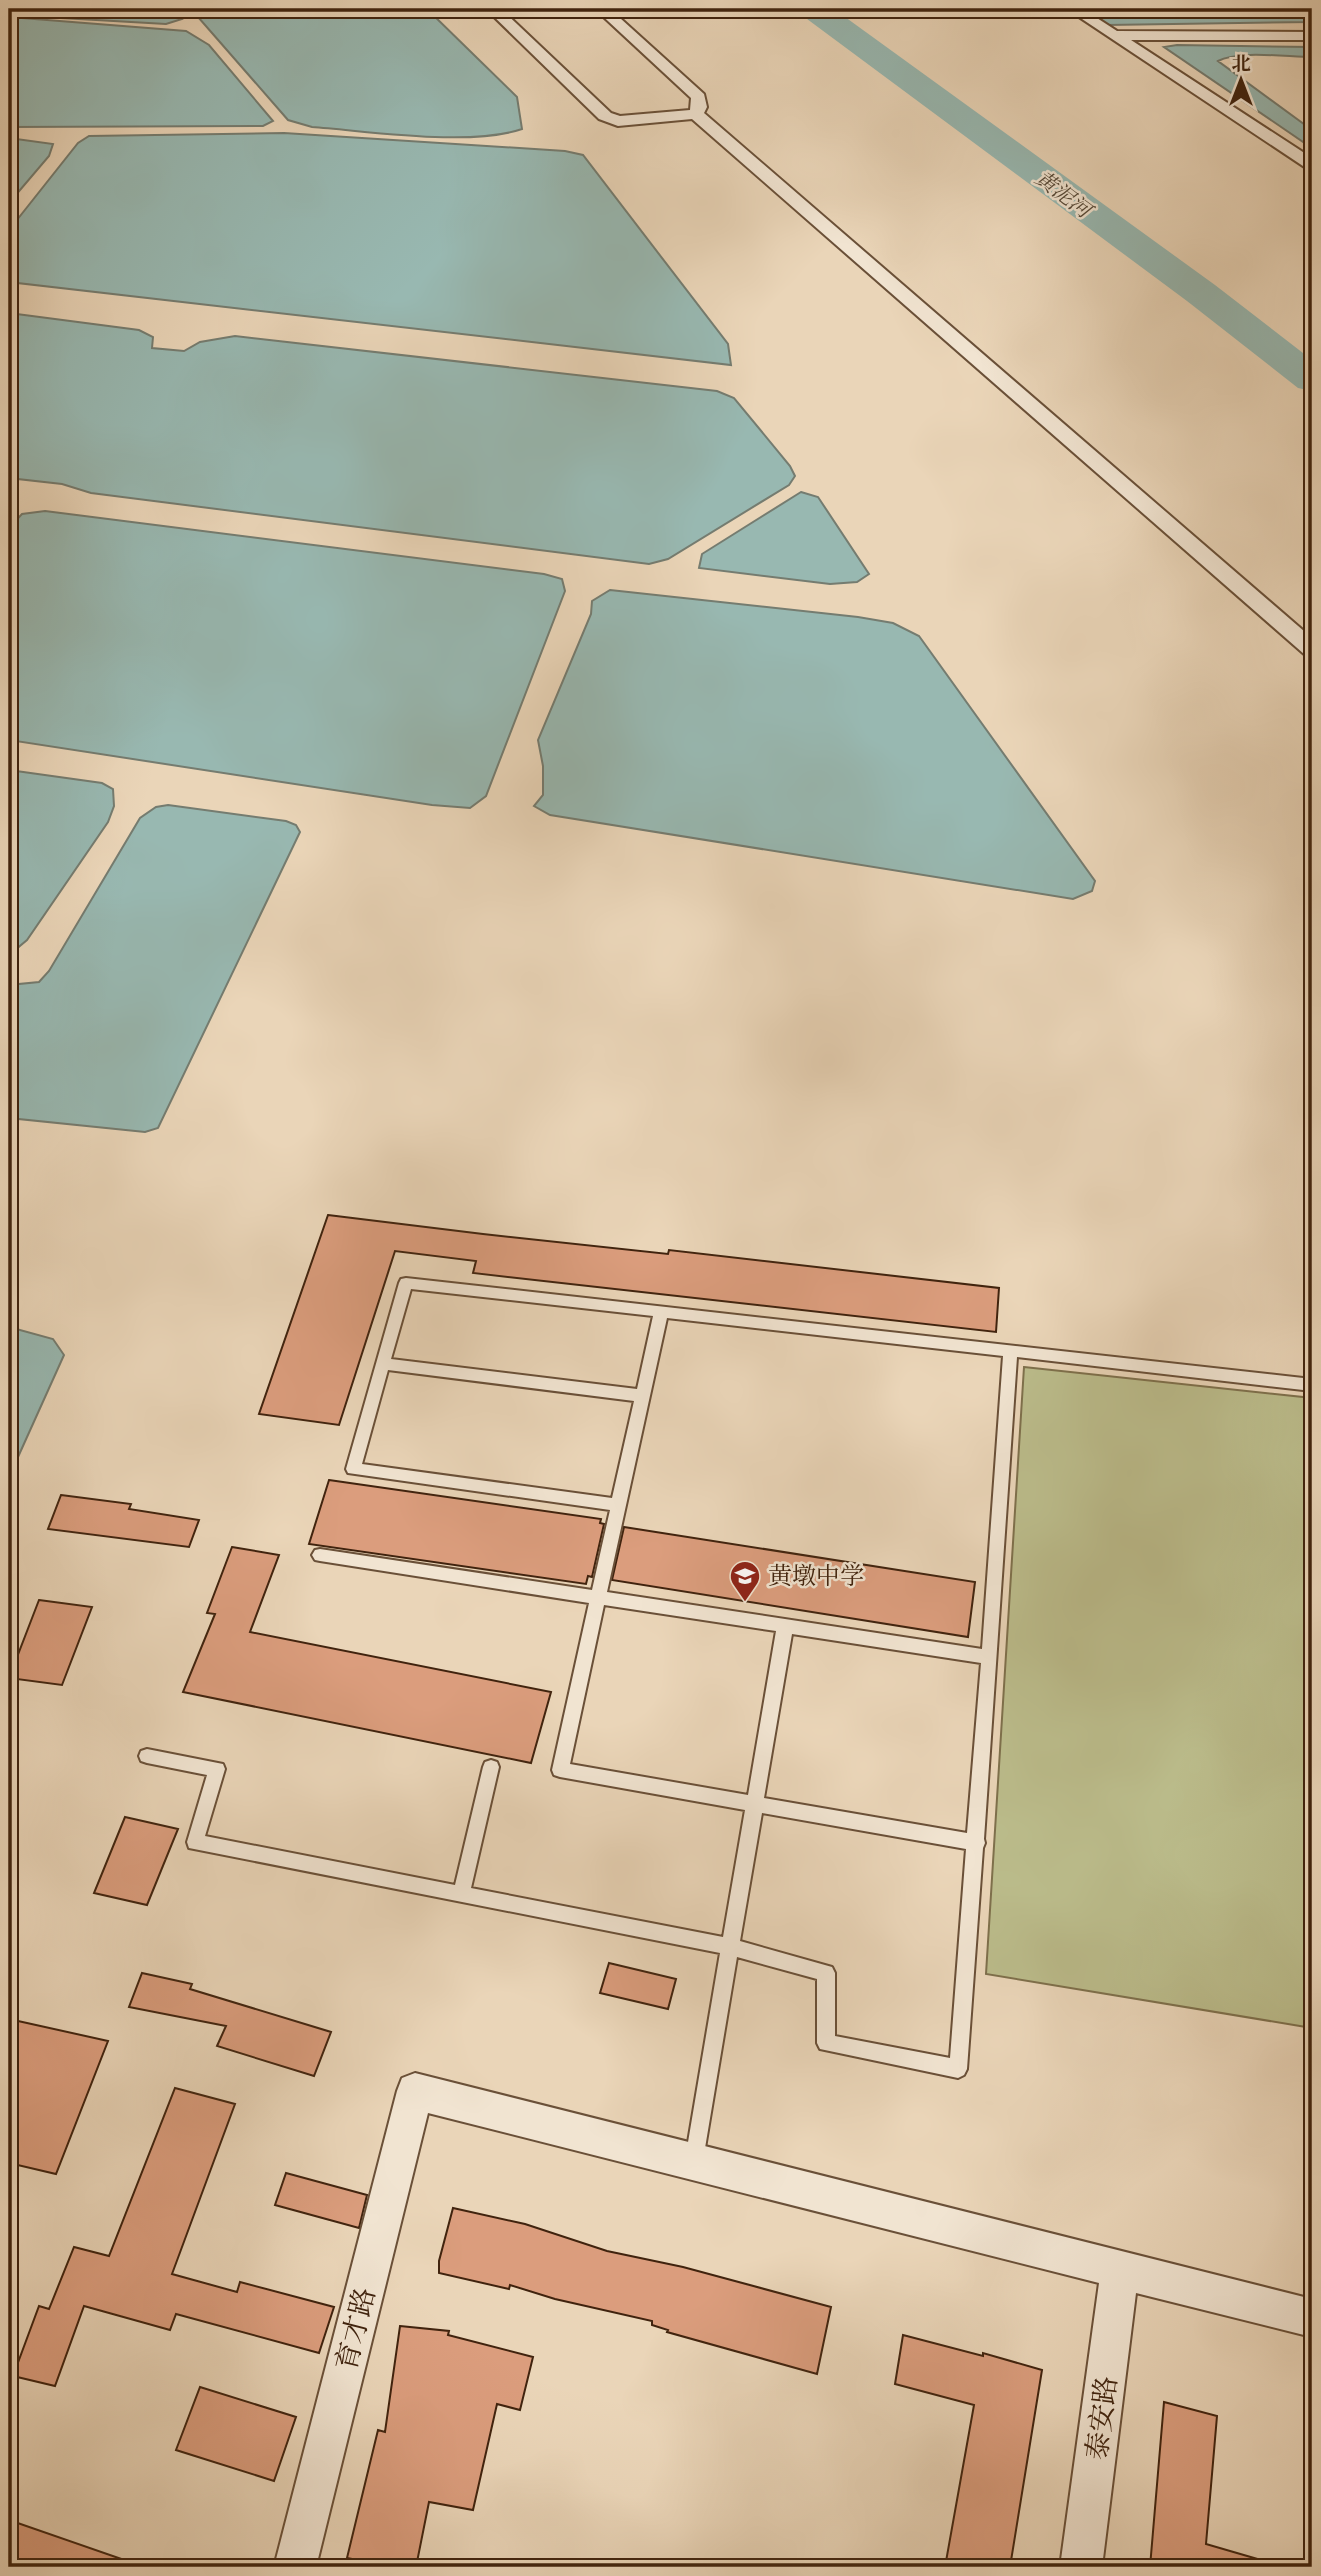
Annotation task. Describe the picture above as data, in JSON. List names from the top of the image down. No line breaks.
{"streets":{"street":["育才路","泰安路"]},"water":["黄泥河"],"places":{"school or university":["黄墩中学"]},"north":"top"}
